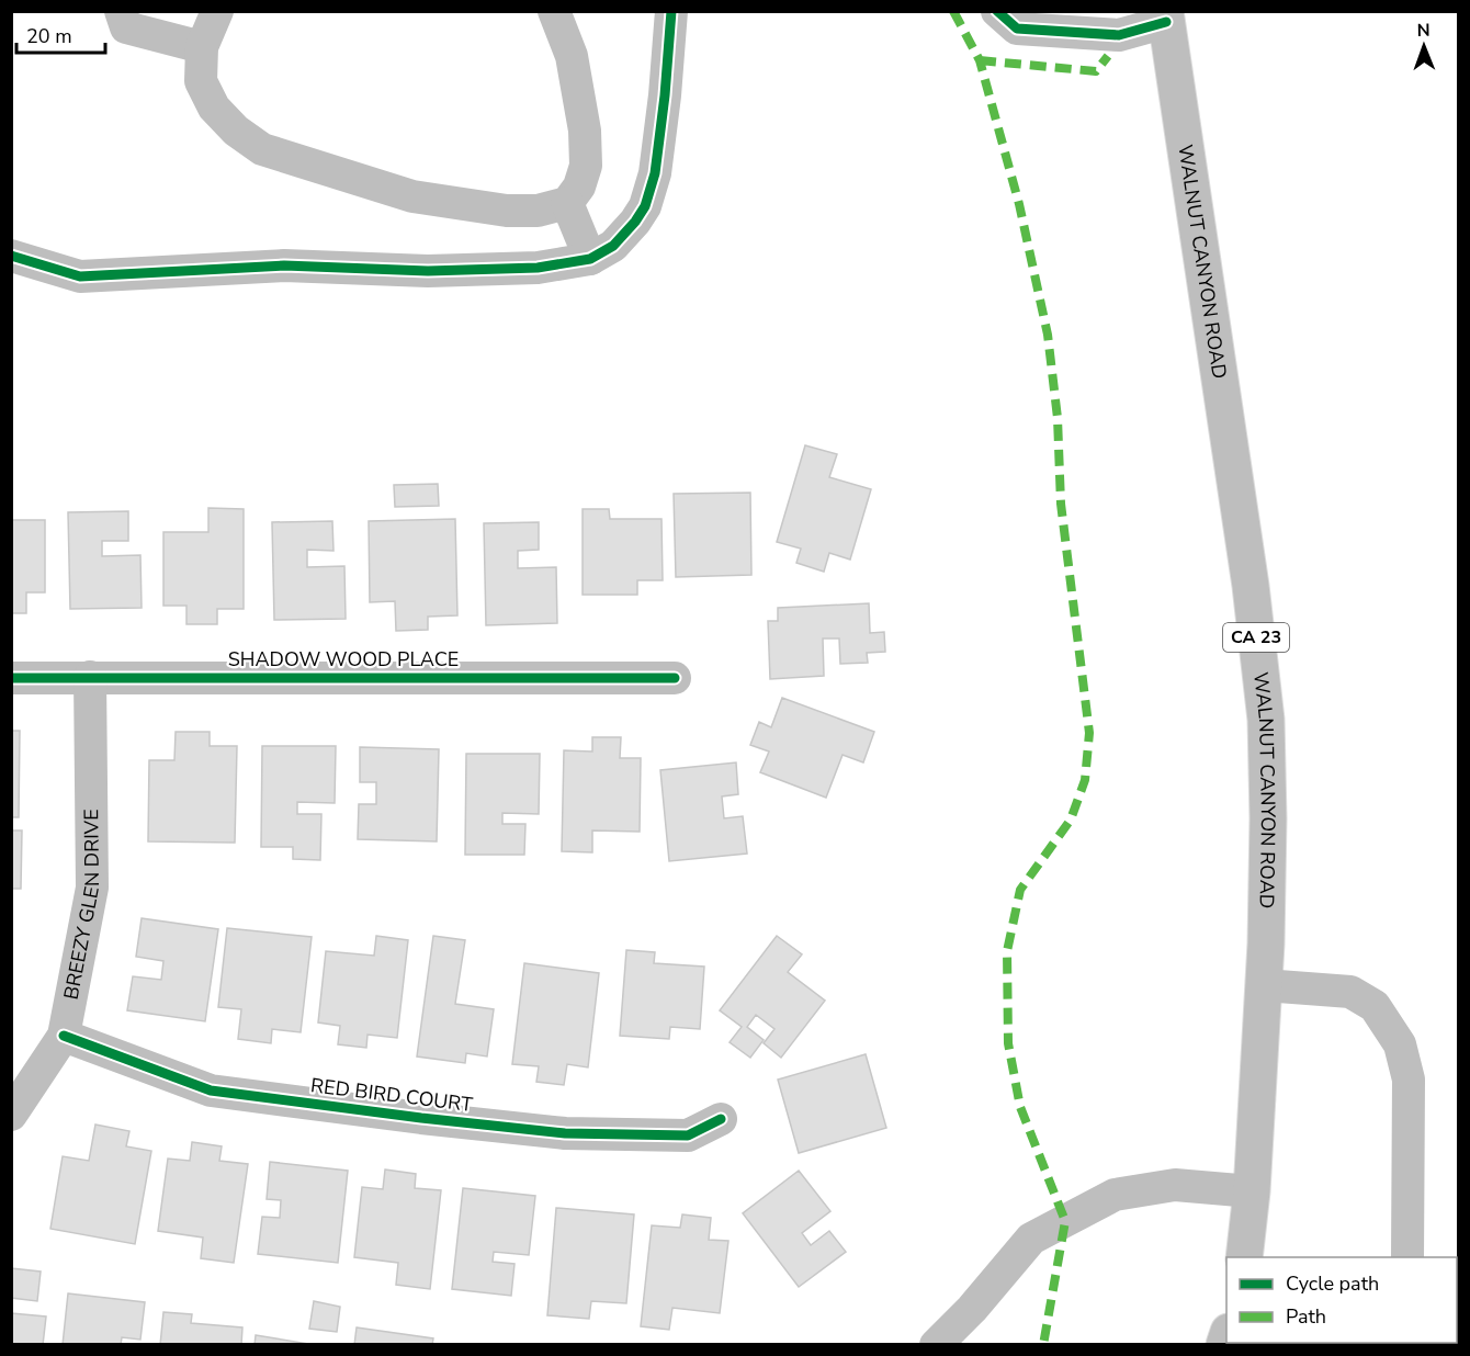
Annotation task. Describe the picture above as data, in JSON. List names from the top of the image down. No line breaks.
{"streets":{"main road":["WALNUT CANYON ROAD","CA 23"],"street":["SHADOW WOOD PLACE","BREEZY GLEN DRIVE","RED BIRD COURT"]},"crossings":[["SHADOW WOOD PLACE","BREEZY GLEN DRIVE"],["BREEZY GLEN DRIVE","RED BIRD COURT"]],"legend":["Cycle path","Path"],"scale_bar":"20 m","north":"top"}
